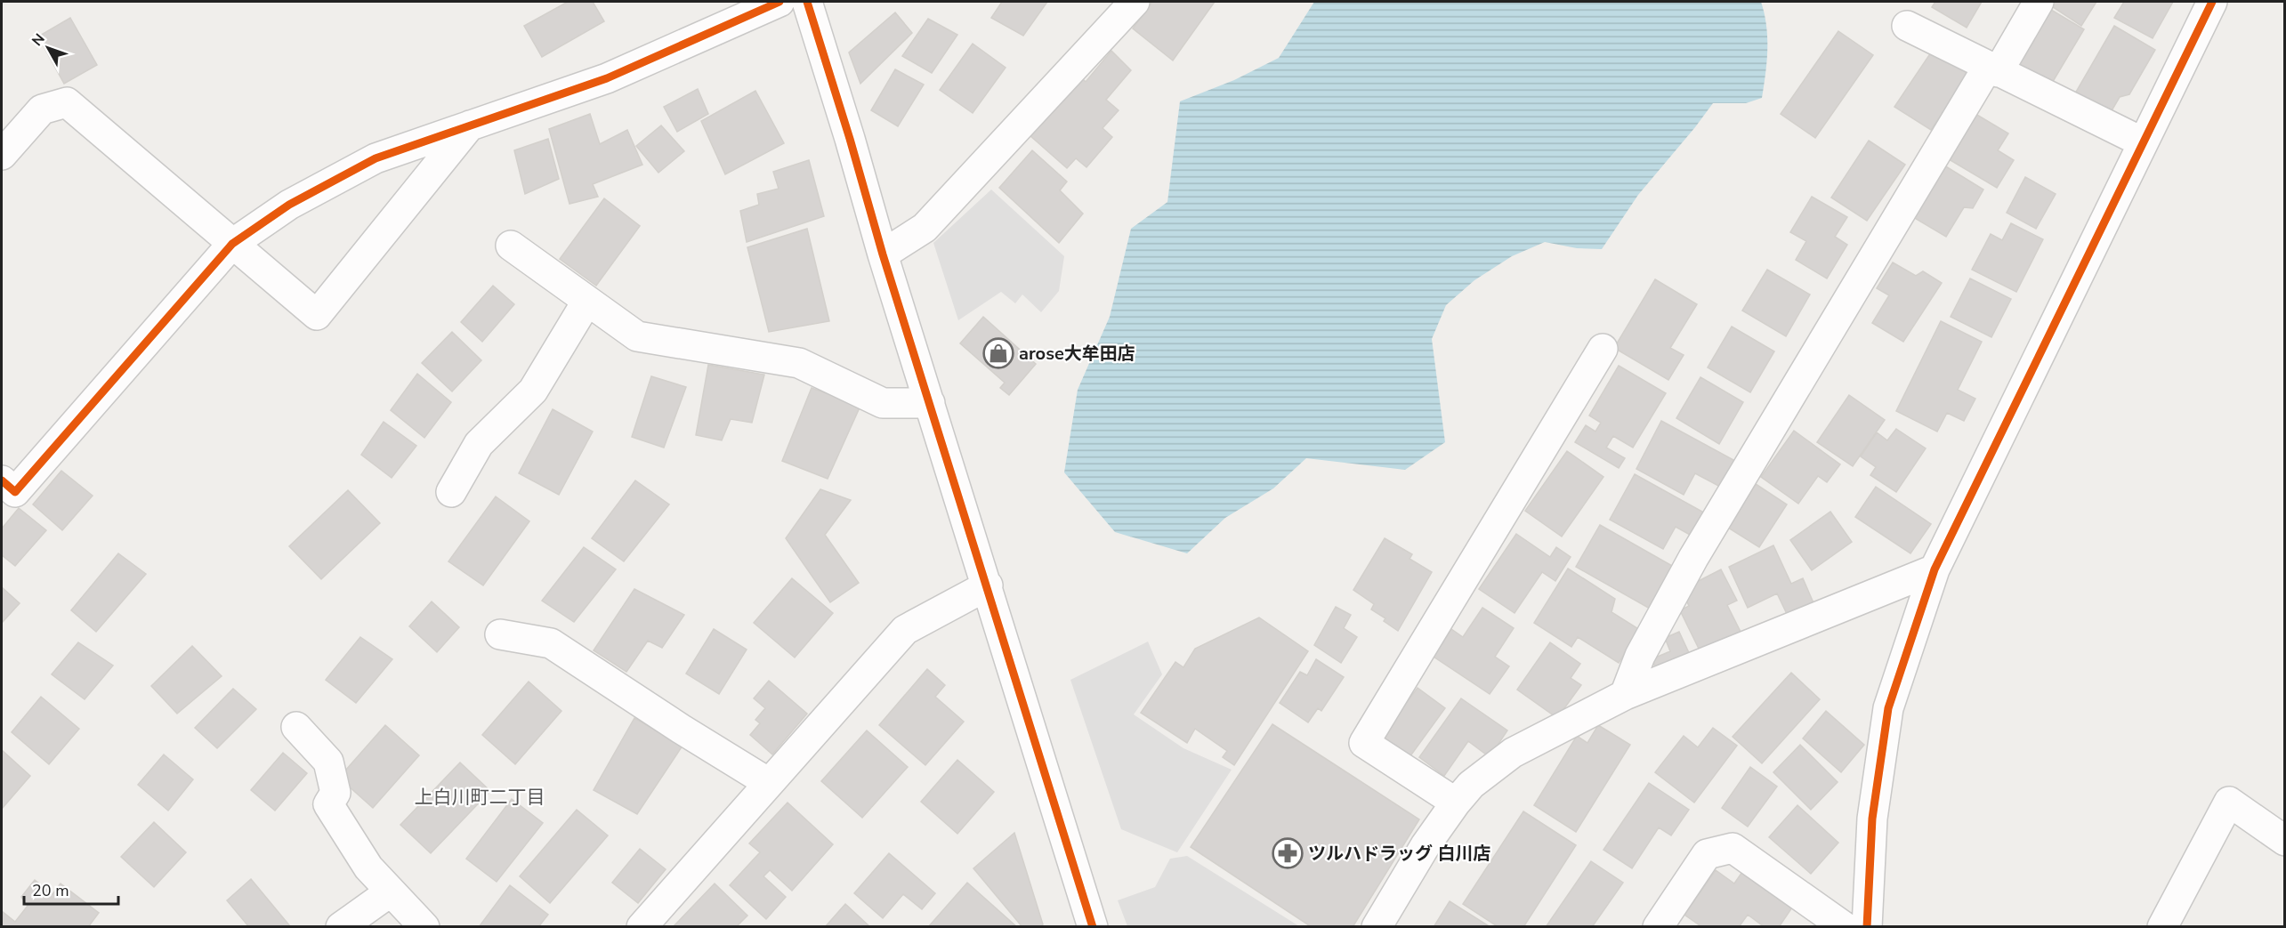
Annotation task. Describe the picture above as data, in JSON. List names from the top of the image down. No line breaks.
{"districts":["上白川町二丁目"],"places":{"shop":["arose大牟田店"],"pharmacy":["ツルハドラッグ 白川店"]},"scale_bar":"20 m","north":"top left"}
